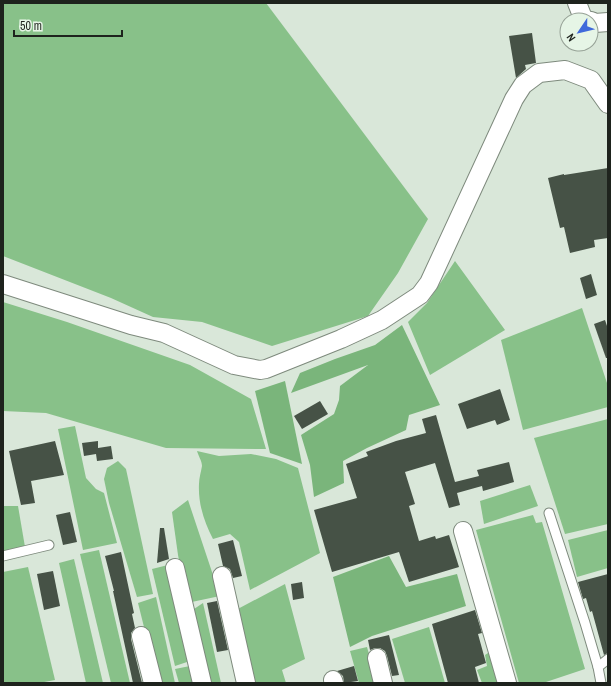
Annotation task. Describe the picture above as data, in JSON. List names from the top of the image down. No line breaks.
{"scale_bar":"50 m","north":"bottom left"}
